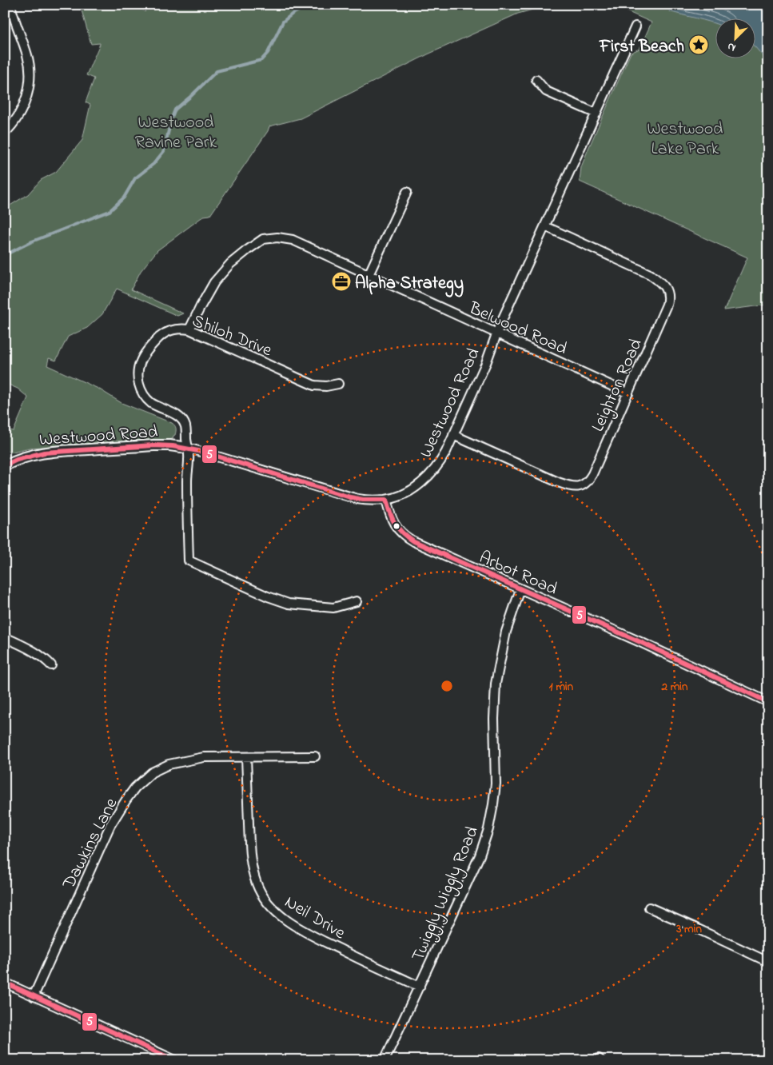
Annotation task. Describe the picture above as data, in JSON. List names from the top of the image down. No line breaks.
{"streets":{"street":["Belwood Road","Shiloh Drive","Leighton Road","Westwood Road","Arbot Road","Dawkins Lane","Twiggly Wiggly Road","Neil Drive"]},"crossings":[["Belwood Road","Shiloh Drive"],["Belwood Road","Leighton Road"],["Belwood Road","Westwood Road"],["Shiloh Drive","Westwood Road"],["Leighton Road","Westwood Road"],["Westwood Road","Arbot Road"],["Arbot Road","Twiggly Wiggly Road"],["Dawkins Lane","Neil Drive"],["Twiggly Wiggly Road","Neil Drive"]],"parks":["Westwood Ravine Park","Westwood Lake Park"],"places":{"place":["First Beach"],"office":["Alpha Strategy"]},"lines":["transit line 5"],"north":"bottom left","rings":["1 min","2 min","3 min"]}
